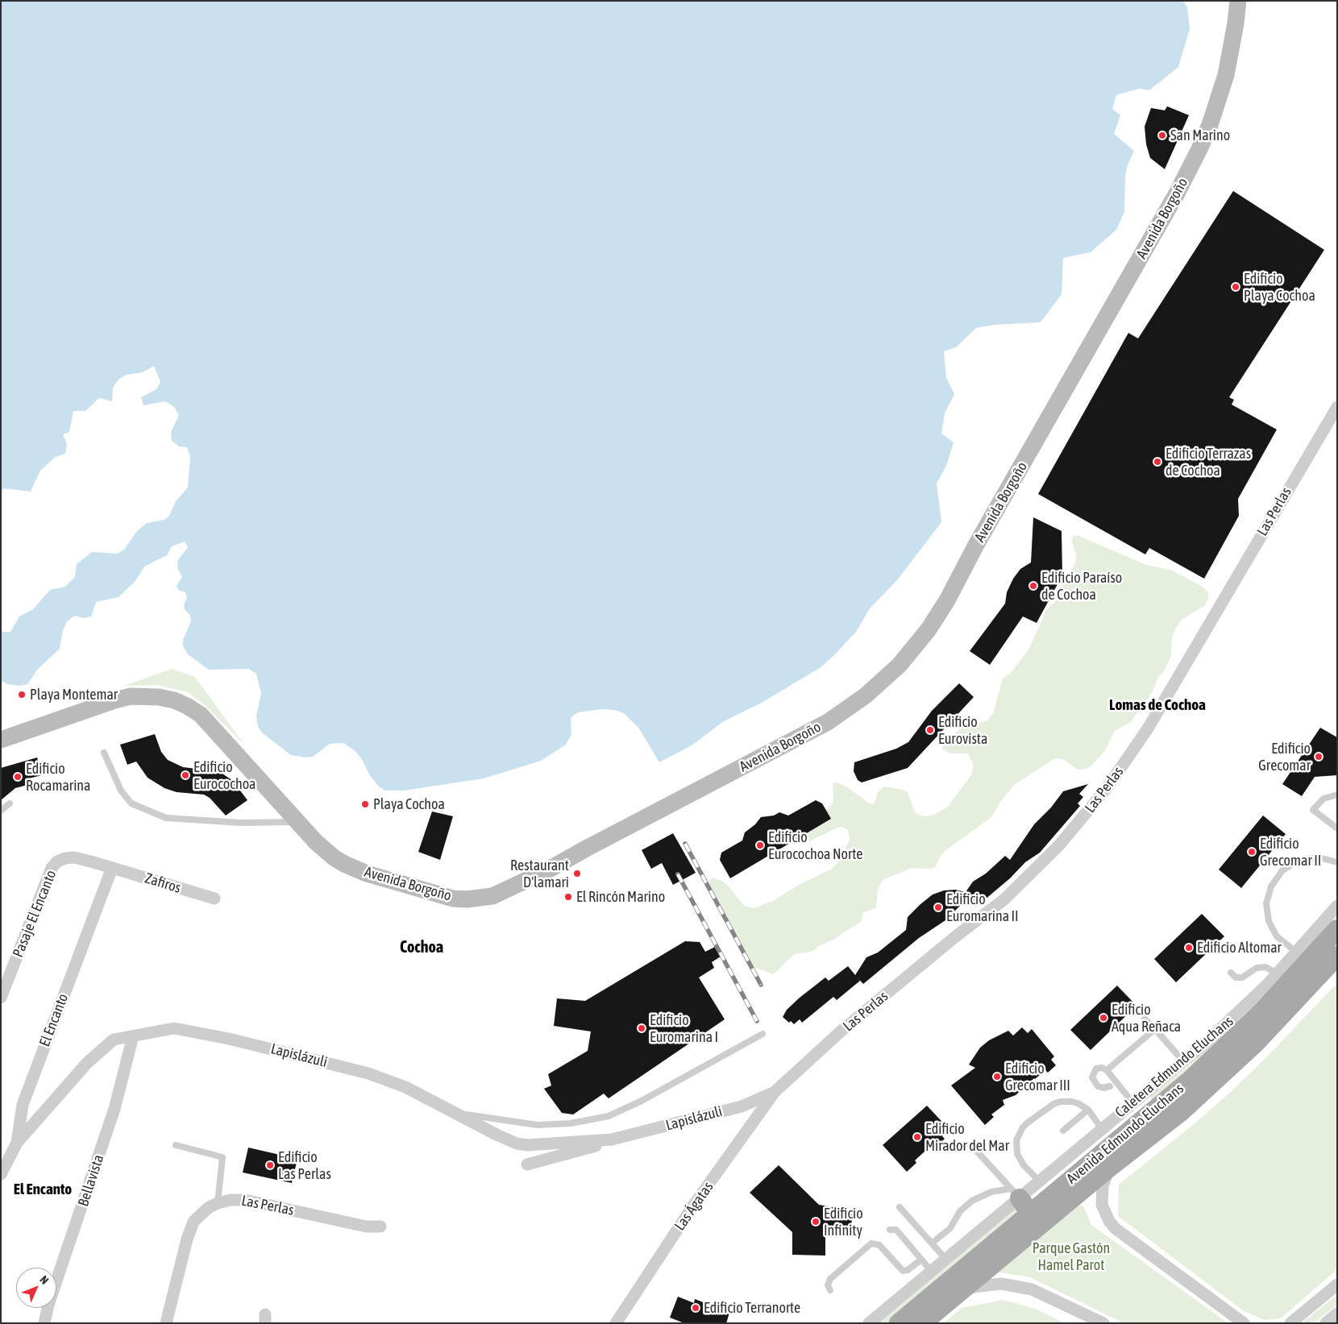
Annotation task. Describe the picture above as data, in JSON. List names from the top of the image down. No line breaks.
{"streets":{"main road":["Avenida Borgoño","Avenida Edmundo Eluchans"],"street":["Las Perlas","Zafiros","Pasaje El Encanto","El Encanto","Lapislázuli","Caletera Edmundo Eluchans","Bellavista","Las Ágatas"]},"crossings":[["Las Perlas","Lapislázuli"],["Las Perlas","Las Ágatas"],["Zafiros","Pasaje El Encanto"],["Zafiros","El Encanto"],["Pasaje El Encanto","El Encanto"],["El Encanto","Lapislázuli"],["Lapislázuli","Bellavista"],["Lapislázuli","Las Ágatas"],["Caletera Edmundo Eluchans","Avenida Edmundo Eluchans"]],"districts":["Lomas de Cochoa","Cochoa","El Encanto"],"parks":["Parque Gastón Hamel Parot"],"places":["San Marino","Edificio Playa Cochoa","Edificio Terrazas de Cochoa","Edificio Paraíso de Cochoa","Playa Montemar","Edificio Eurovista","Edificio Grecomar","Edificio Eurocochoa","Edificio Rocamarina","Playa Cochoa","Edificio Eurocochoa Norte","Edificio Grecomar II","Restaurant D'lamari","El Rincón Marino","Edificio Euromarina II","Edificio Altomar","Edificio Aqua Reñaca","Edificio Euromarina I","Edificio Grecomar III","Edificio Mirador del Mar","Edificio Las Perlas","Edificio Infinity","Edificio Terranorte"],"north":"top right"}
